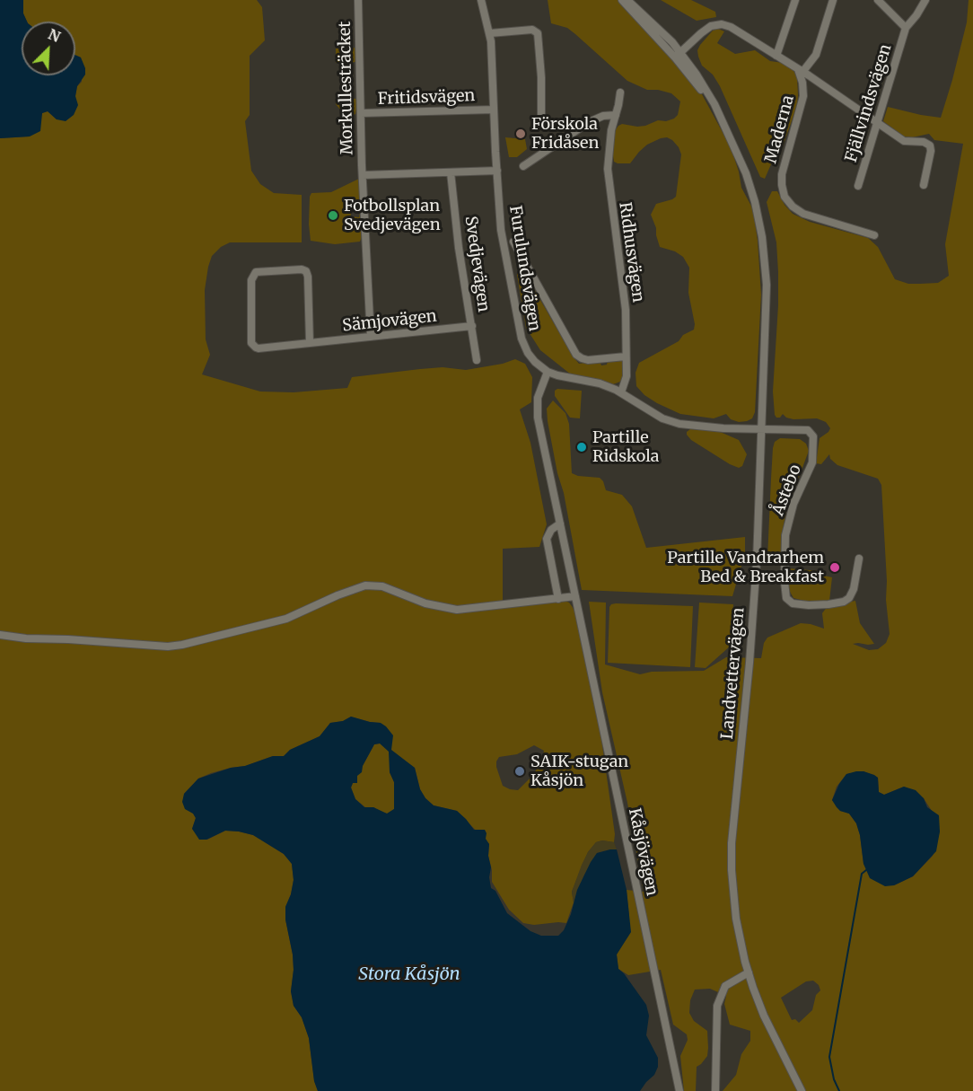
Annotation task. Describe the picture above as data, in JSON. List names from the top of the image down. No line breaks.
{"streets":{"street":["Morkullesträcket","Fritidsvägen","Fjällvindsvägen","Maderna","Ridhusvägen","Svedjevägen","Furulundsvägen","Sämjovägen","Åstebo","Landvettervägen","Kåsjövägen"]},"crossings":[["Morkullesträcket","Fritidsvägen"],["Fritidsvägen","Furulundsvägen"],["Ridhusvägen","Furulundsvägen"],["Svedjevägen","Sämjovägen"],["Furulundsvägen","Åstebo"],["Furulundsvägen","Landvettervägen"],["Furulundsvägen","Kåsjövägen"],["Åstebo","Landvettervägen"]],"water":["Stora Kåsjön"],"places":["Förskola Fridåsen","Fotbollsplan Svedjevägen","Partille Ridskola","Partille Vandrarhem Bed & Breakfast","SAIK-stugan Kåsjön"],"north":"top right"}
